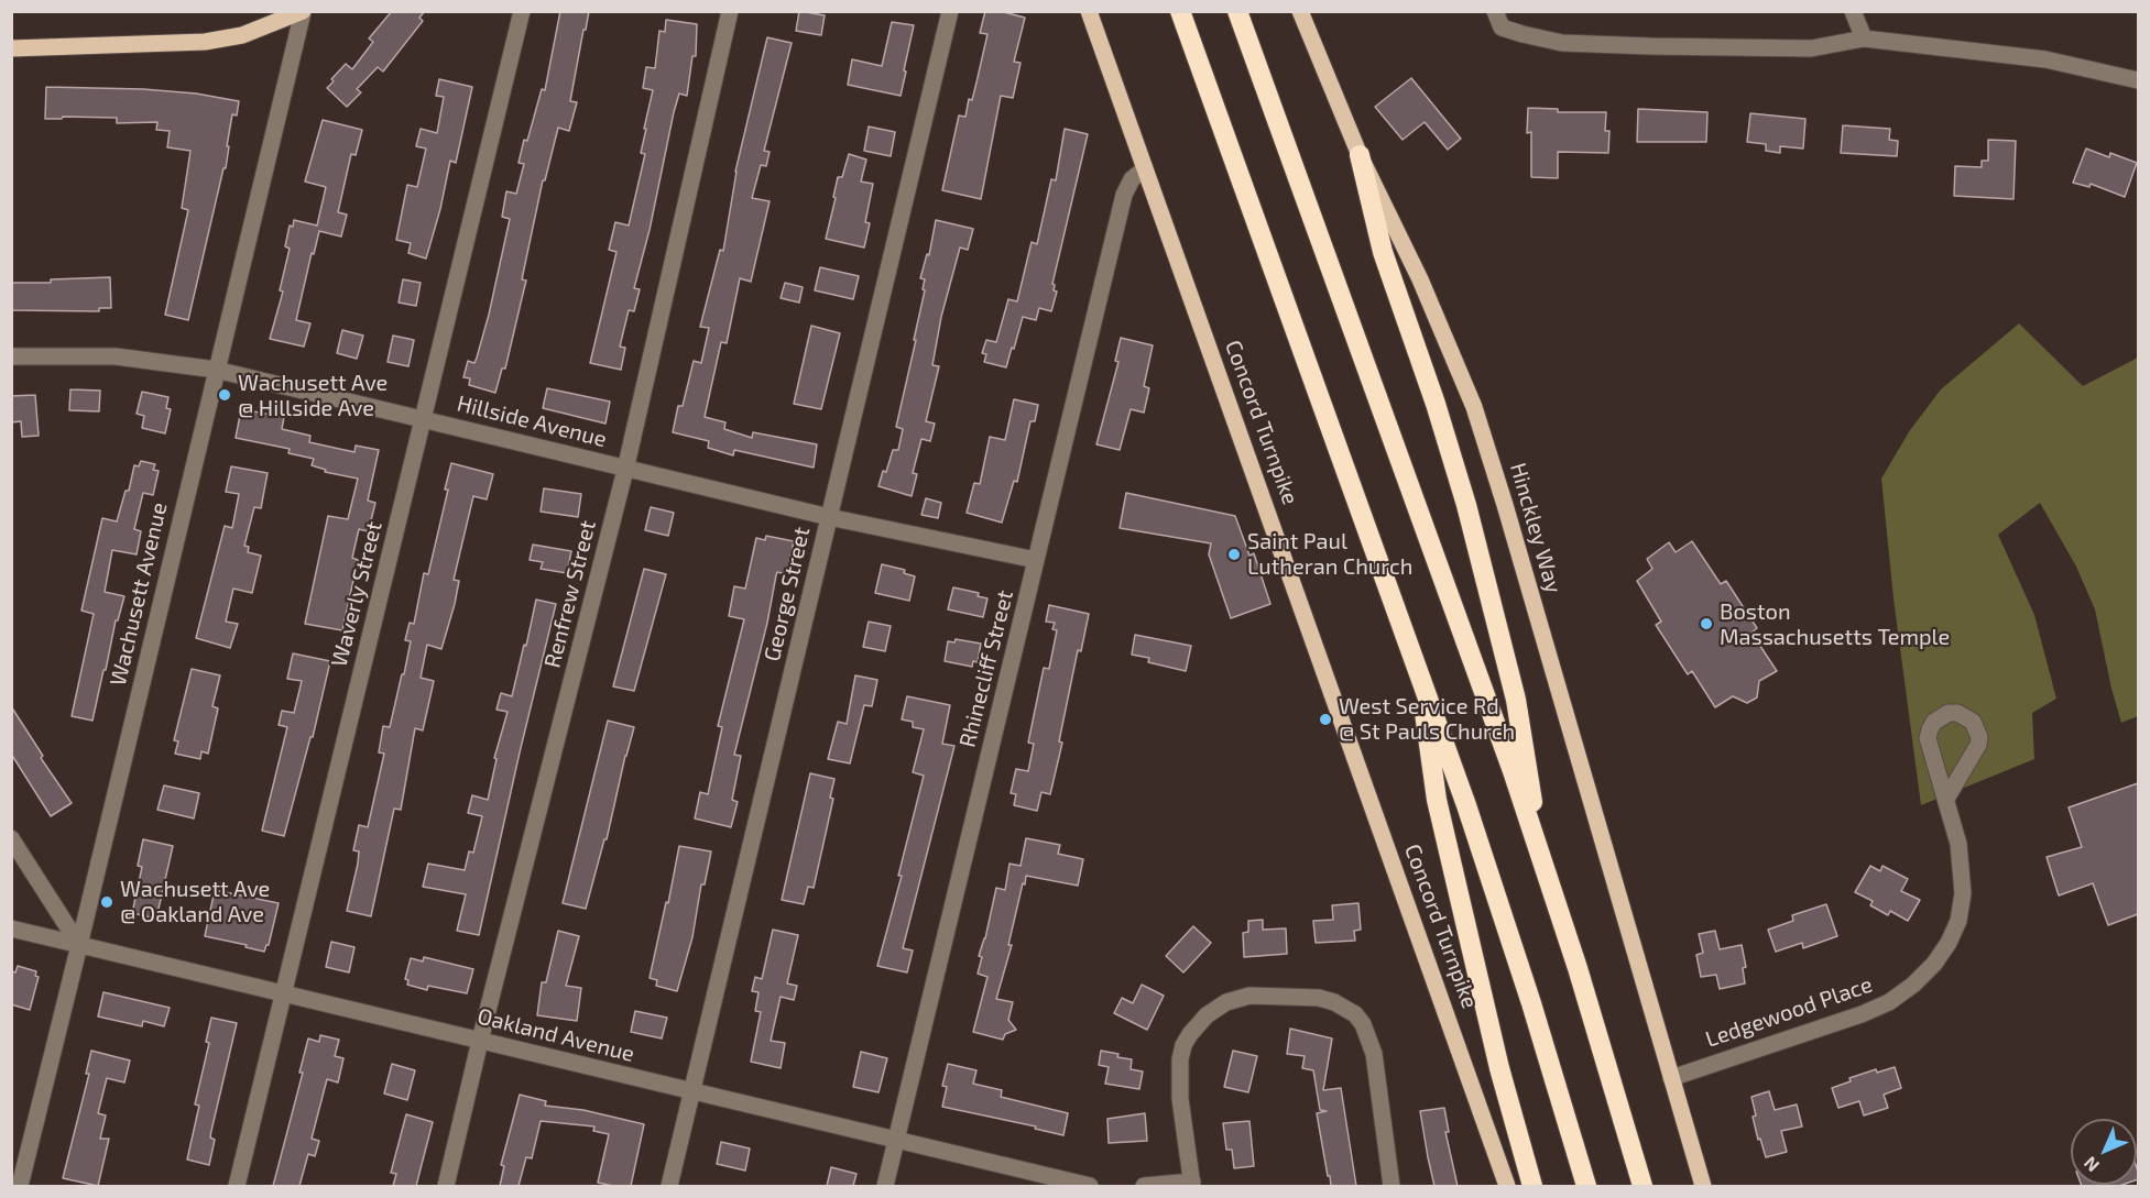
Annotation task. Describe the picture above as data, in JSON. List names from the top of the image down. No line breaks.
{"streets":{"main road":["Concord Turnpike","Hinckley Way"],"street":["Hillside Avenue","Wachusett Avenue","Waverly Street","Renfrew Street","George Street","Rhinecliff Street","Ledgewood Place","Oakland Avenue"]},"crossings":[["Hillside Avenue","Wachusett Avenue"],["Hillside Avenue","Waverly Street"],["Hillside Avenue","Renfrew Street"],["Hillside Avenue","George Street"],["Hillside Avenue","Rhinecliff Street"],["Concord Turnpike","Rhinecliff Street"],["Hinckley Way","Ledgewood Place"],["Wachusett Avenue","Oakland Avenue"],["Waverly Street","Oakland Avenue"],["Renfrew Street","Oakland Avenue"],["George Street","Oakland Avenue"],["Rhinecliff Street","Oakland Avenue"]],"places":["Wachusett Ave @ Hillside Ave","Saint Paul Lutheran Church","Boston Massachusetts Temple","West Service Rd @ St Pauls Church","Wachusett Ave @ Oakland Ave"],"north":"bottom left"}
